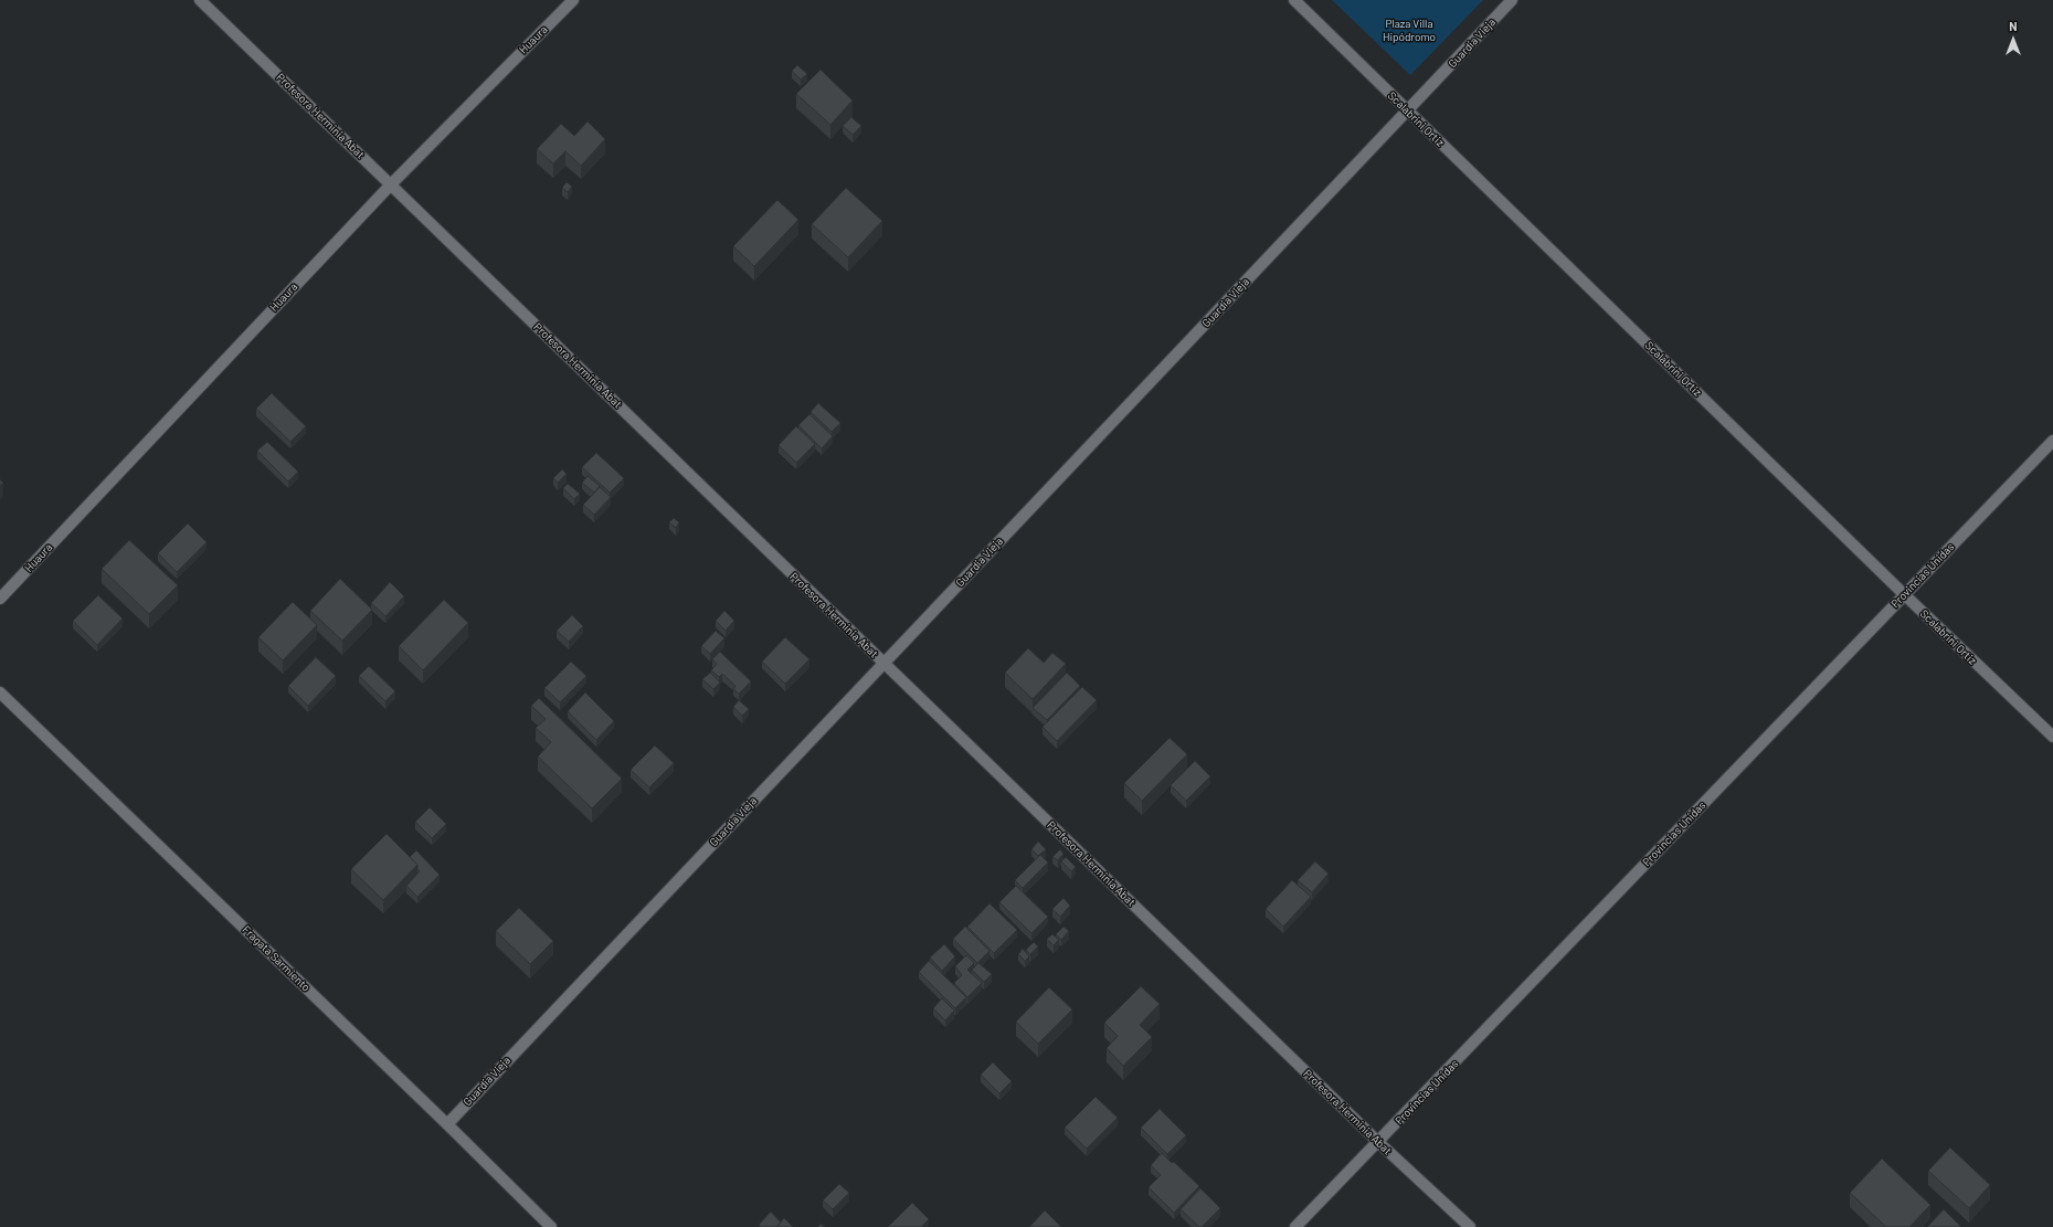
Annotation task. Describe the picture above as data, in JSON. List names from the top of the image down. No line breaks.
{"streets":{"street":["Huaura","Guardia Vieja","Profesora Herminia Abat","Scalabrini Ortiz","Provincias Unidas","Fragata Sarmiento"]},"crossings":[["Huaura","Profesora Herminia Abat"],["Guardia Vieja","Profesora Herminia Abat"],["Guardia Vieja","Scalabrini Ortiz"],["Guardia Vieja","Fragata Sarmiento"],["Profesora Herminia Abat","Provincias Unidas"],["Scalabrini Ortiz","Provincias Unidas"]],"parks":["Plaza Villa Hipódromo"],"north":"top"}
